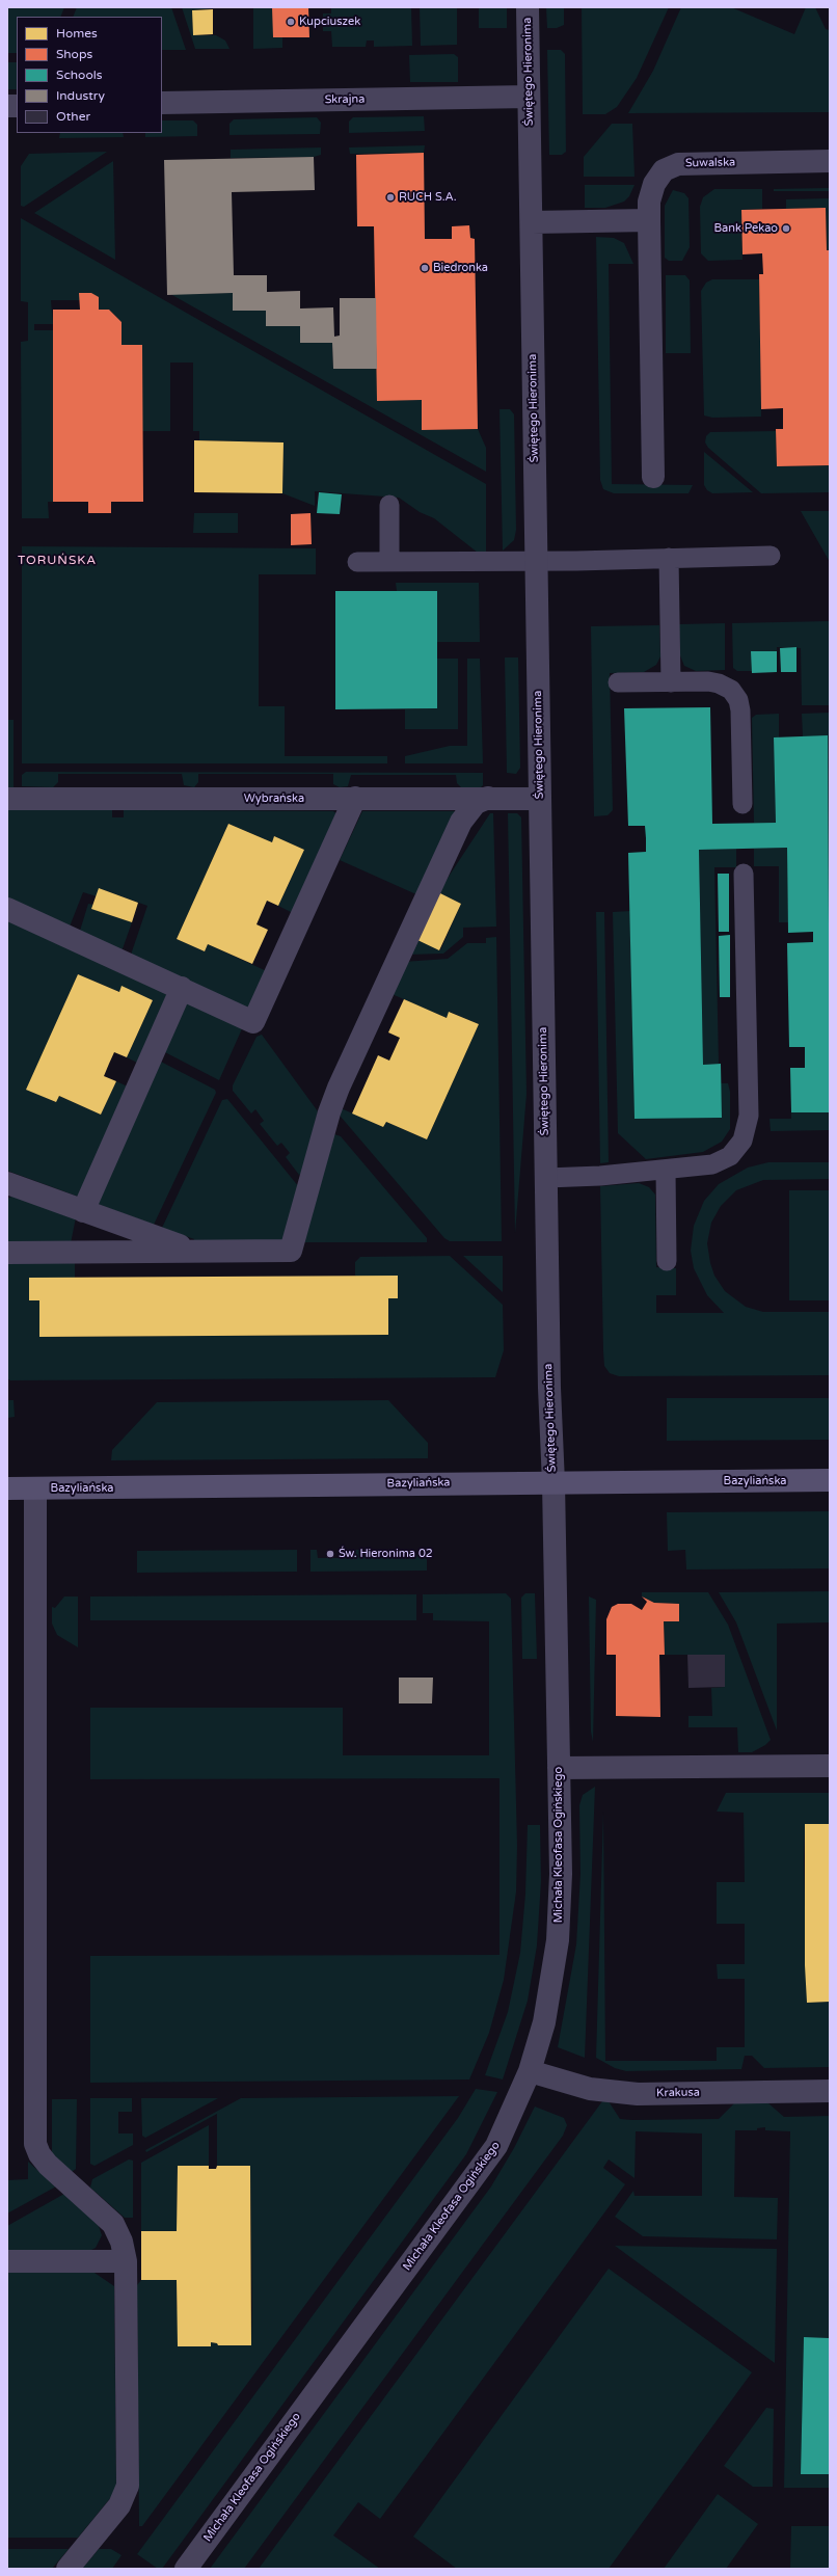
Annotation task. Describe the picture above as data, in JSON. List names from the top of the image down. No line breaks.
{"streets":{"main road":["Bazyliańska"],"street":["Świętego Hieronima","Skrajna","Suwalska","Wybrańska","Michała Kleofasa Ogińskiego","Krakusa"]},"crossings":[["Świętego Hieronima","Skrajna"],["Świętego Hieronima","Wybrańska"],["Świętego Hieronima","Bazyliańska"],["Świętego Hieronima","Michała Kleofasa Ogińskiego"],["Bazyliańska","Michała Kleofasa Ogińskiego"],["Michała Kleofasa Ogińskiego","Krakusa"]],"districts":["TORUŃSKA"],"places":["Kupciuszek","RUCH S.A.","Bank Pekao","Biedronka","Św. Hieronima 02"],"legend":["Homes","Shops","Schools","Industry","Other"]}
